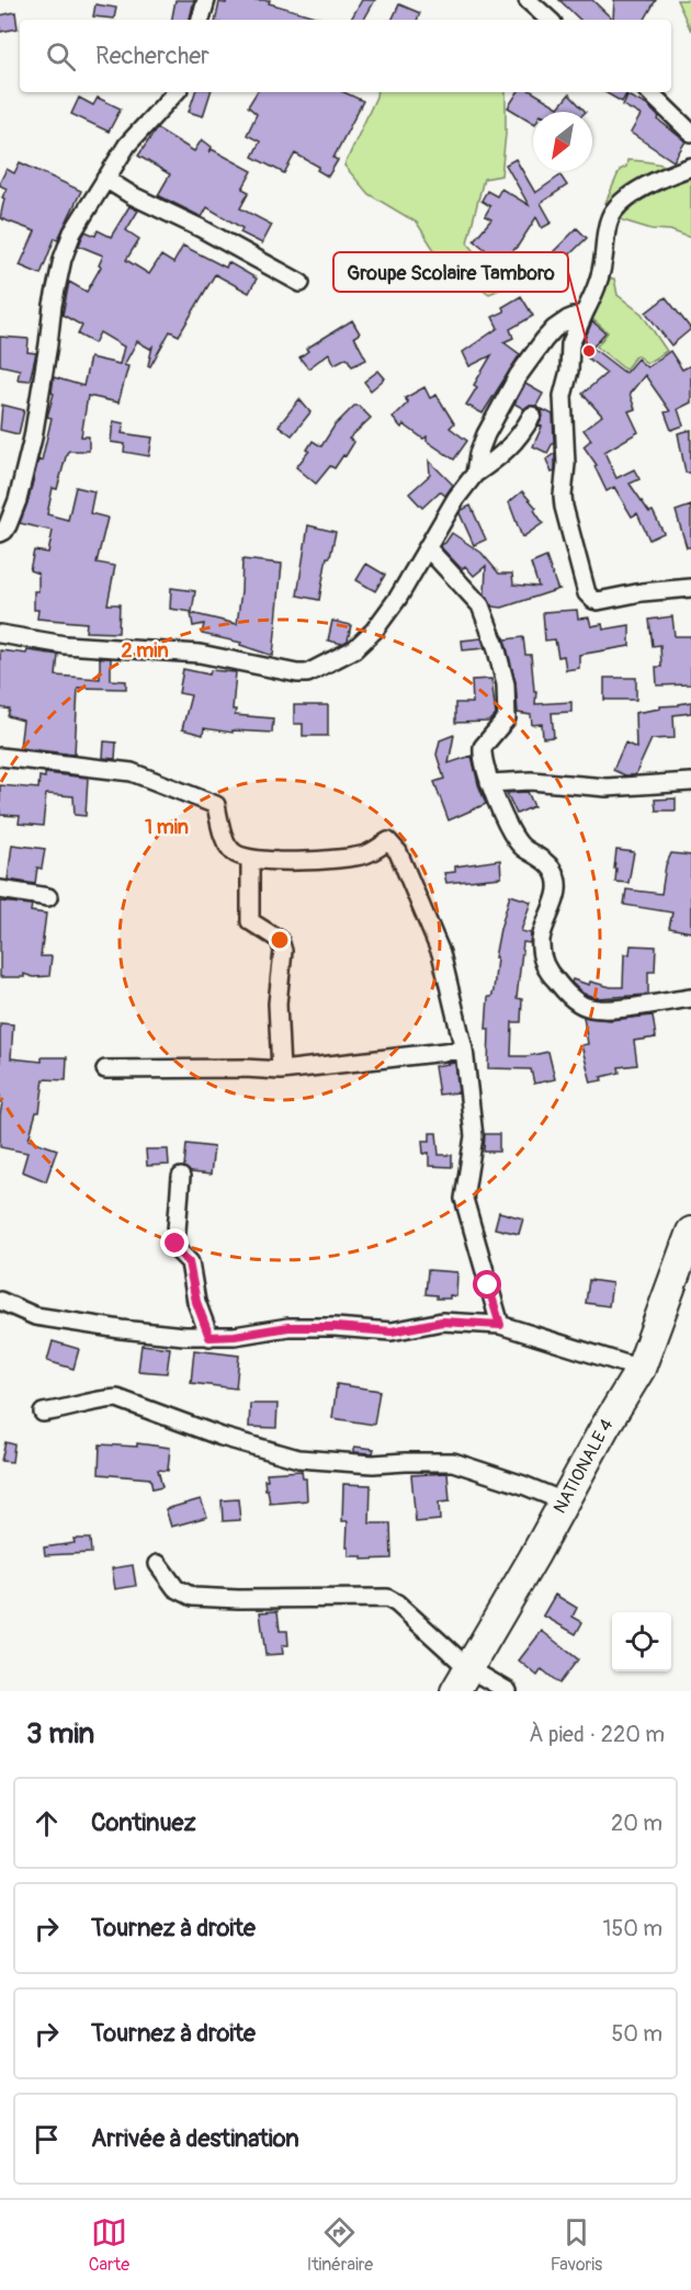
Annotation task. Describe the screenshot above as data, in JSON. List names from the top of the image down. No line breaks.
{"streets":{"highway":["NATIONALE 4"]},"places":["Groupe Scolaire Tamboro"],"north":"bottom left","page":{"search":"Rechercher","heading":["3 min","À pied · 220 m"],"list":[["Continuez","20 m"],["Tournez à droite","150 m"],["Tournez à droite","50 m"],"Arrivée à destination"],"nav":["Carte","Itinéraire","Favoris"]},"rings":["2 min","1 min"]}
